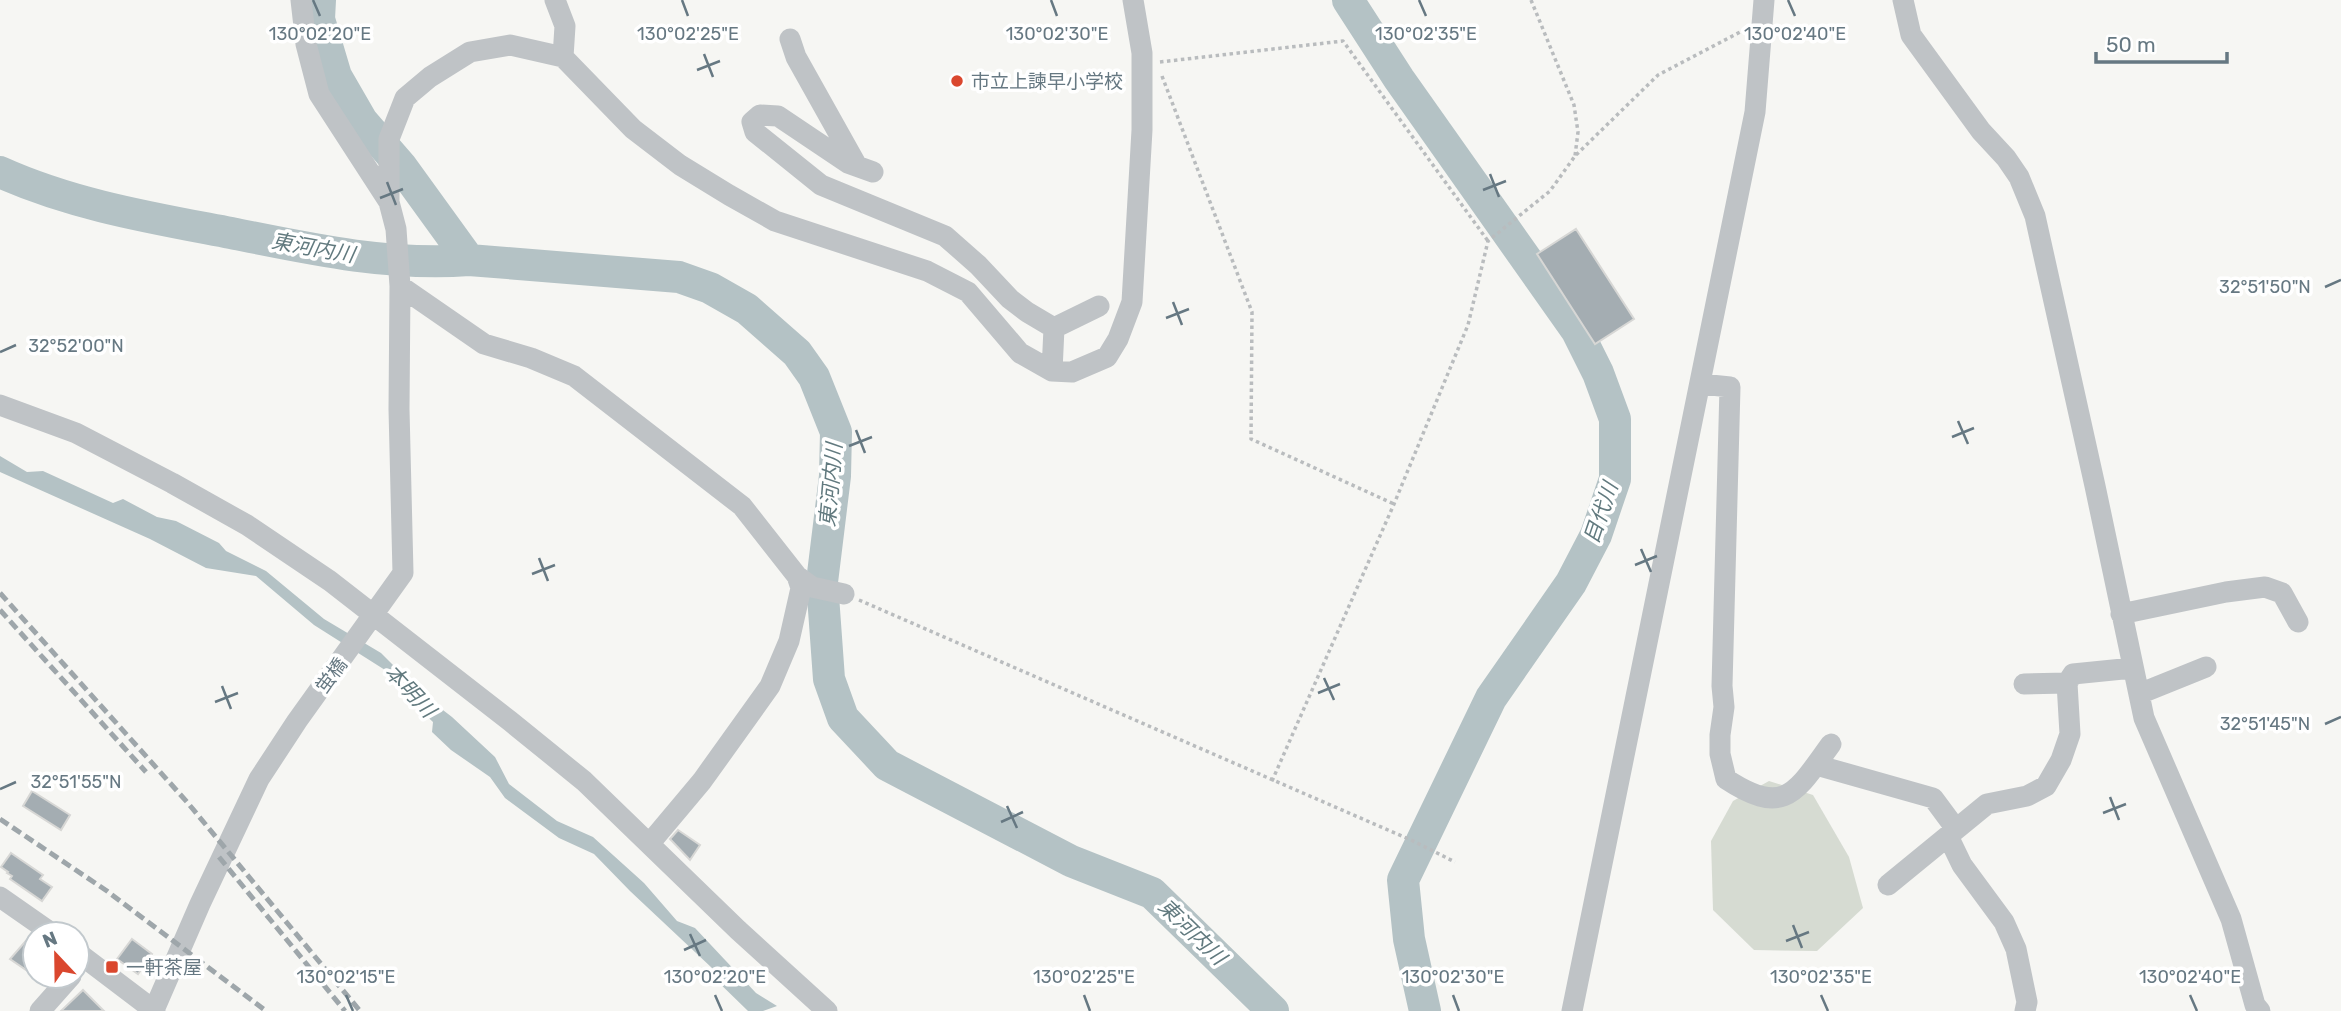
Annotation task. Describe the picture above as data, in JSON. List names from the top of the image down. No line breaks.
{"streets":{"street":["蛍橋"]},"water":["東河内川","目代川","本明川"],"places":{"other":["市立上諫早小学校"],"transit":["一軒茶屋"]},"scale_bar":"50 m","north":"top","coordinates":["130°02'20\"E","130°02'25\"E","130°02'30\"E","130°02'35\"E","130°02'40\"E","32°51'50\"N","32°52'00\"N","32°51'45\"N","32°51'55\"N","130°02'15\"E"]}
